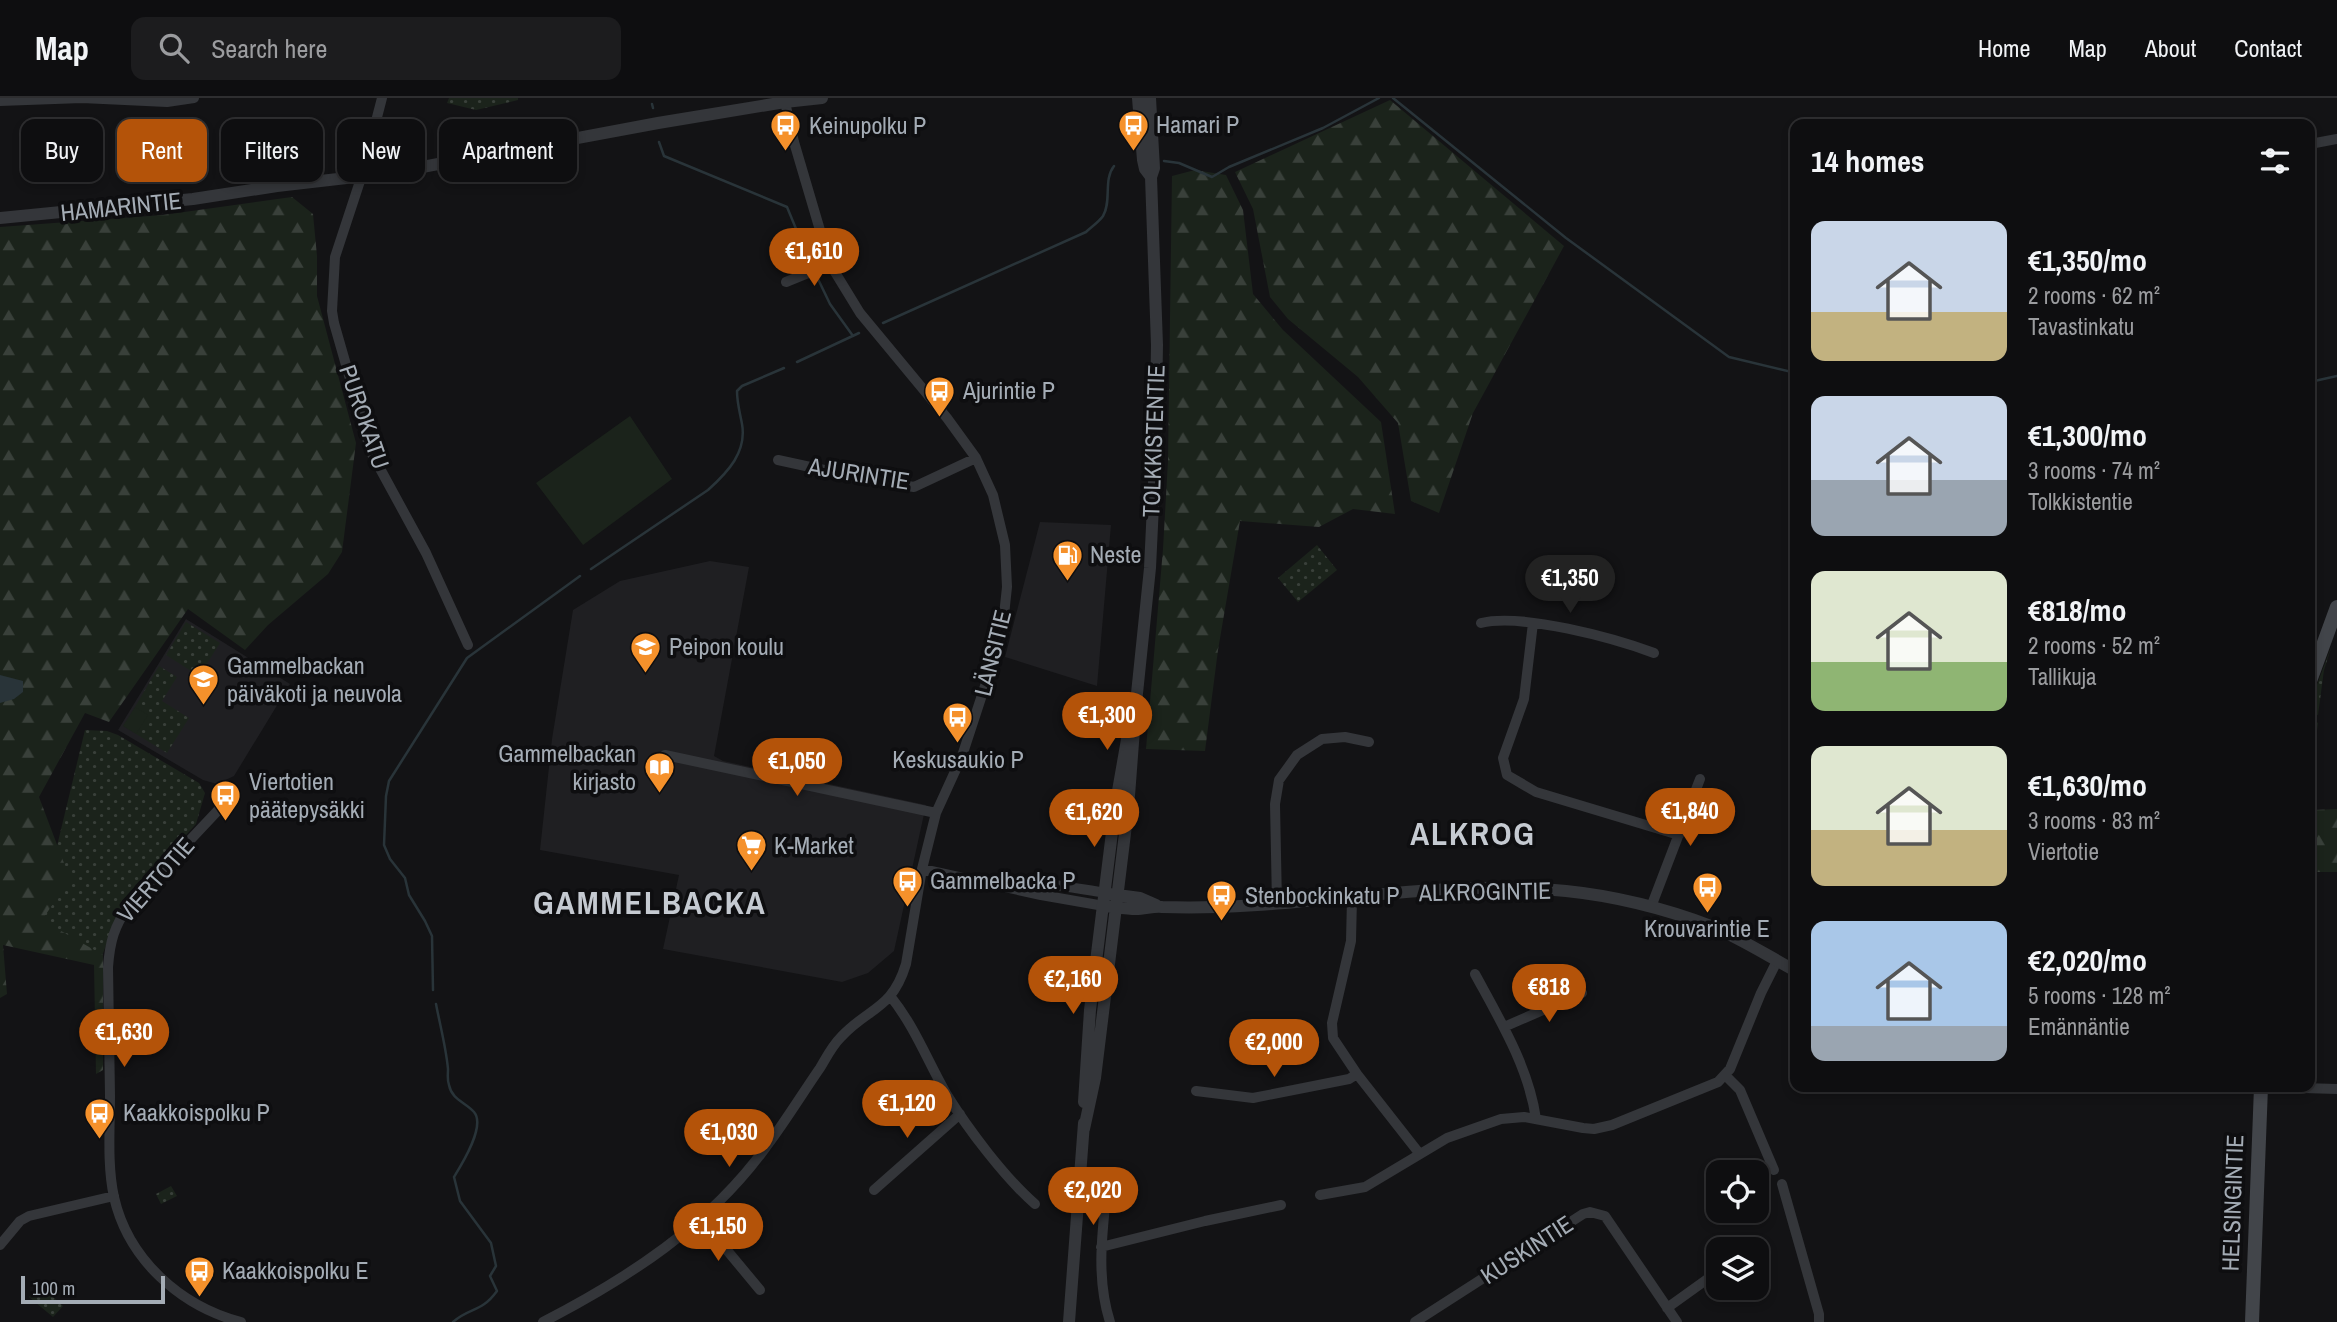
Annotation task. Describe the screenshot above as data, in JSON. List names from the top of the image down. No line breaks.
{"streets":{"main road":["HELSINGINTIE"],"street":["HAMARINTIE","PUROKATU","TOLKKISTENTIE","AJURINTIE","LÄNSITIE","VIERTOTIE","ALKROGINTIE","KUSKINTIE"]},"crossings":[["HAMARINTIE","LÄNSITIE"],["TOLKKISTENTIE","ALKROGINTIE"],["AJURINTIE","LÄNSITIE"]],"districts":["ALKROG","GAMMELBACKA"],"places":{"bus stop":["Hamari P","Keinupolku P","Ajurintie P","Keskusaukio P","Viertotien päätepysäkki","Gammelbacka P","Krouvarintie E","Stenbockinkatu P","Kaakkoispolku P","Kaakkoispolku E"],"fuel station":["Neste"],"school or university":["Peipon koulu","Gammelbackan päiväkoti ja neuvola"],"library":["Gammelbackan kirjasto"],"supermarket":["K-Market"]},"scale_bar":"100 m","page":{"header":"Map","search":"Search here","nav":["Home","Map","About","Contact"],"chip":["Buy","Rent","Filters","New","Apartment"],"heading":"14 homes","list":[{"name":"€1,350/mo","note":"2 rooms · 62 m² · Tavastinkatu"},{"name":"€1,300/mo","note":"3 rooms · 74 m² · Tolkkistentie"},{"name":"€818/mo","note":"2 rooms · 52 m² · Tallikuja"},{"name":"€1,630/mo","note":"3 rooms · 83 m² · Viertotie"},{"name":"€2,020/mo","note":"5 rooms · 128 m² · Emännäntie"}],"price":["€1,610","€1,350","€1,300","€1,050","€1,840","€1,620","€2,160","€818","€1,630","€2,000","€1,120","€1,030","€2,020","€1,150"],"scale":"100 m"}}
